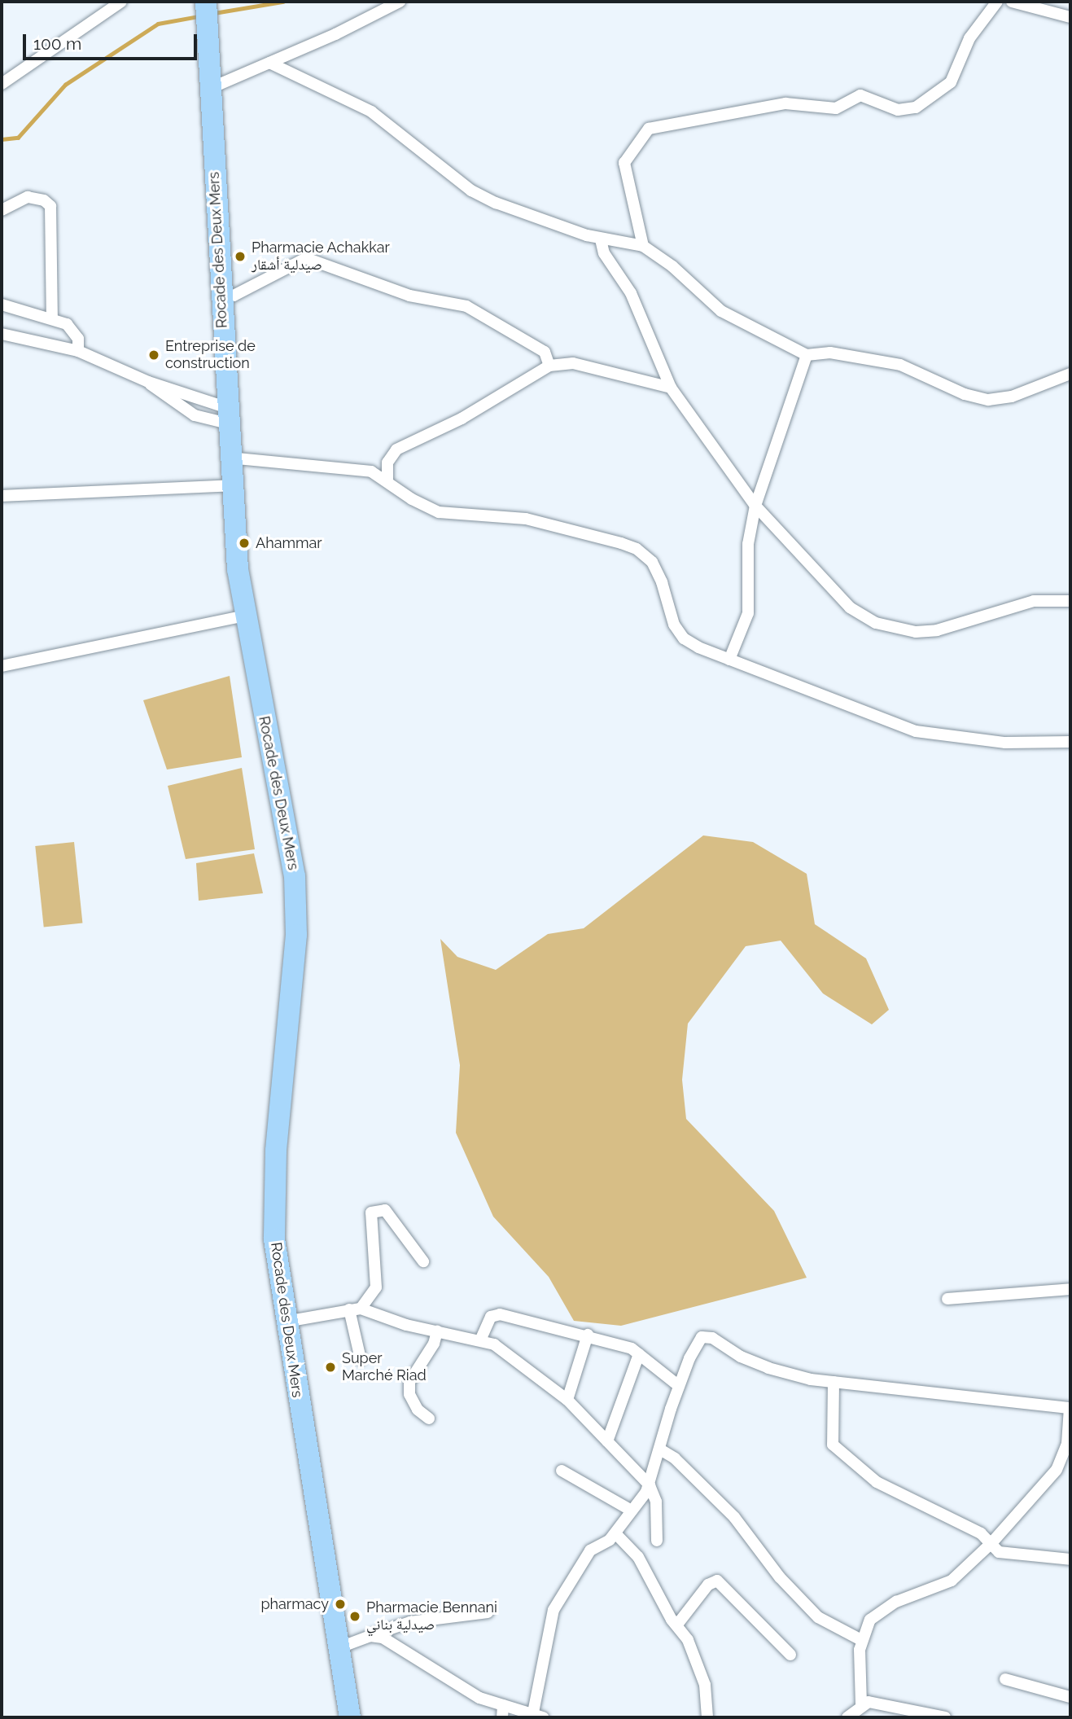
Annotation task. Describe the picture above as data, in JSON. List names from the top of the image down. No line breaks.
{"streets":{"highway":["Rocade des Deux Mers"]},"places":["Pharmacie Achakkar صيدلية أشقار","Entreprise de construction","Ahammar","Super Marché Riad","pharmacy","Pharmacie Bennani صيدلية بناني"],"scale_bar":"100 m"}
